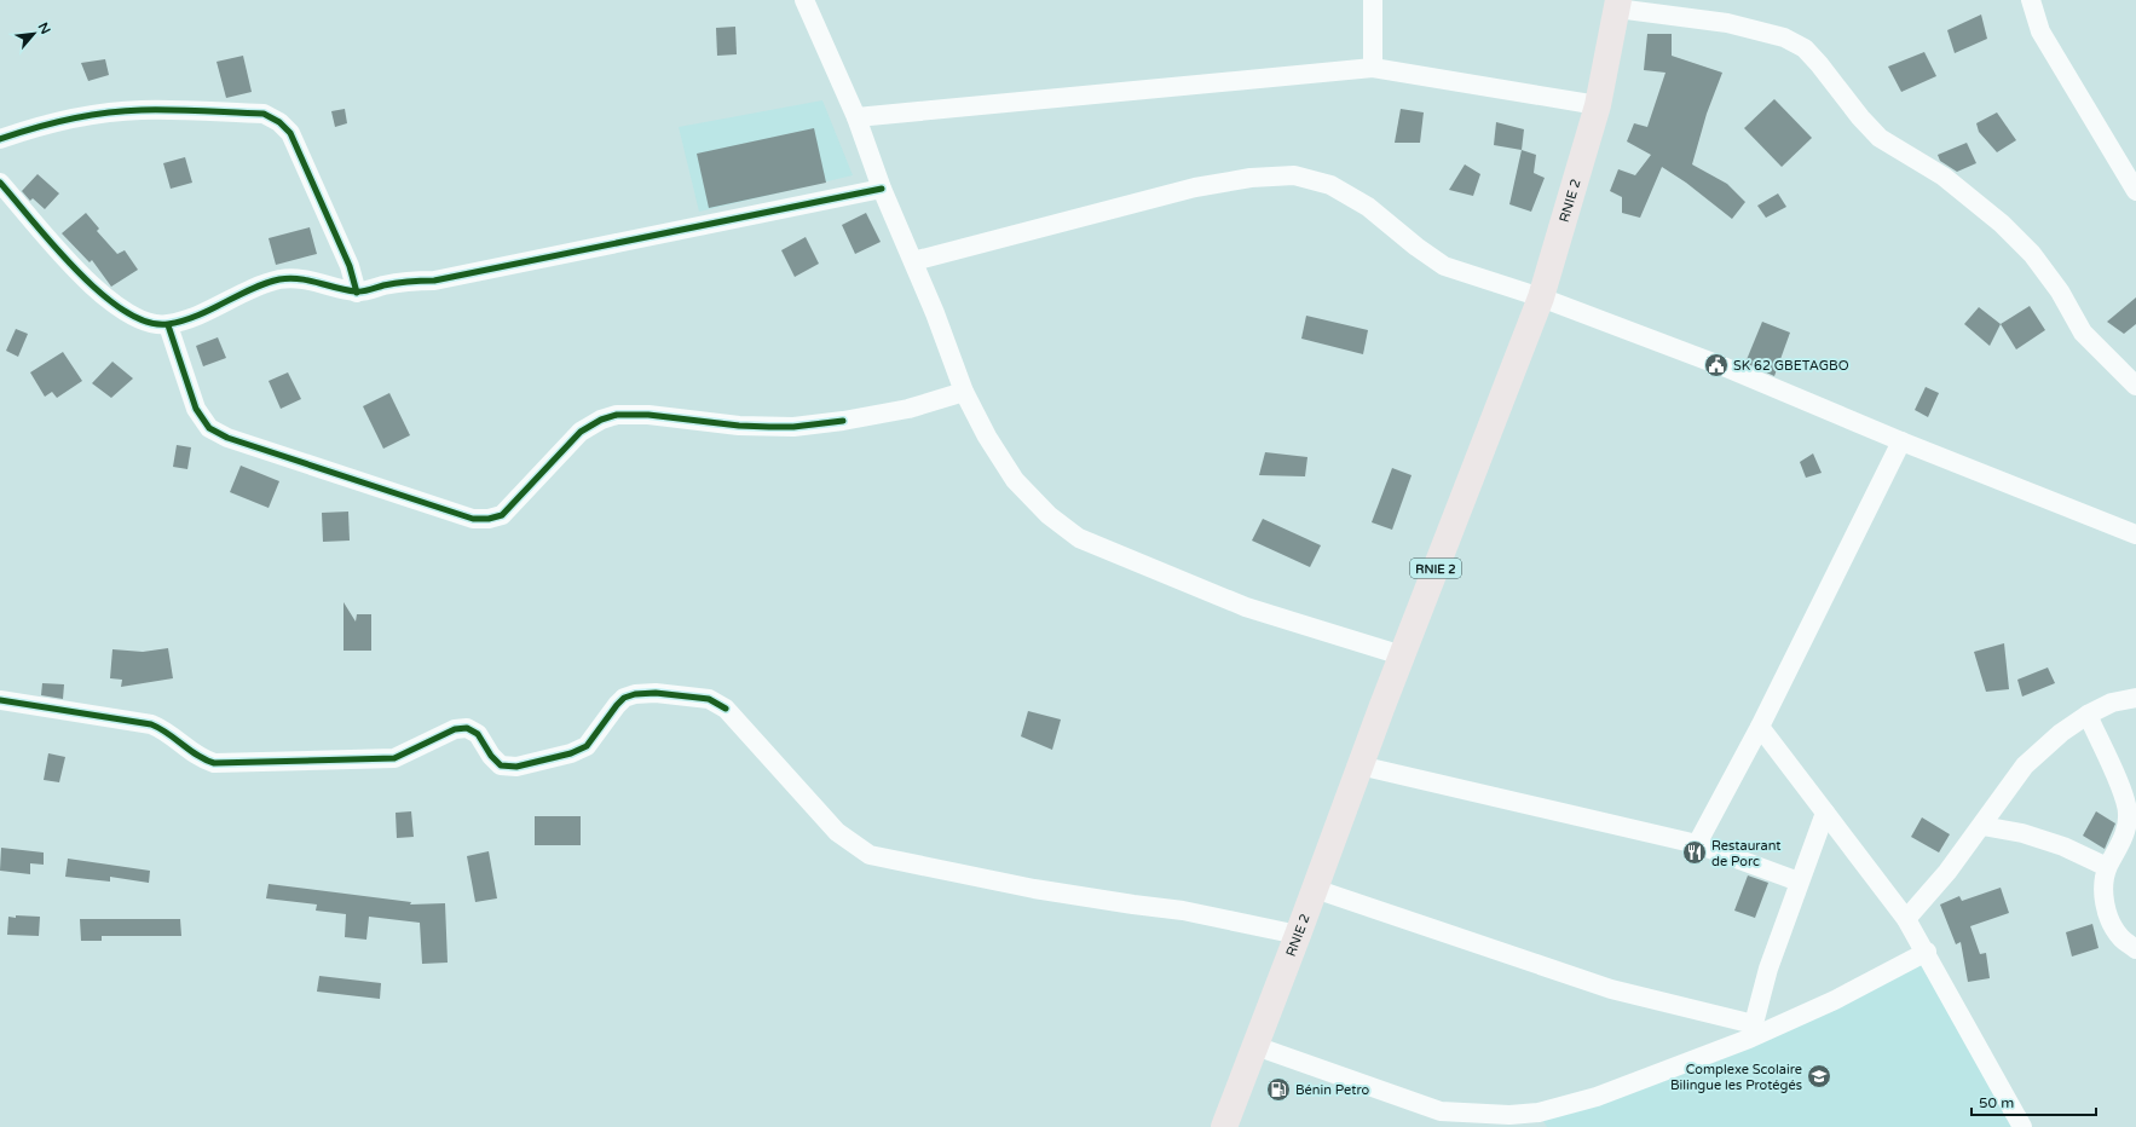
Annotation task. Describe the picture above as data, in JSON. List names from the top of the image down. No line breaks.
{"streets":{"highway":["RNIE 2"]},"places":{"public building":["SK 62 GBETAGBO"],"restaurant":["Restaurant de Porc"],"school or university":["Complexe Scolaire Bilingue les Protégés"],"fuel station":["Bénin Petro"]},"scale_bar":"50 m","north":"top right"}
